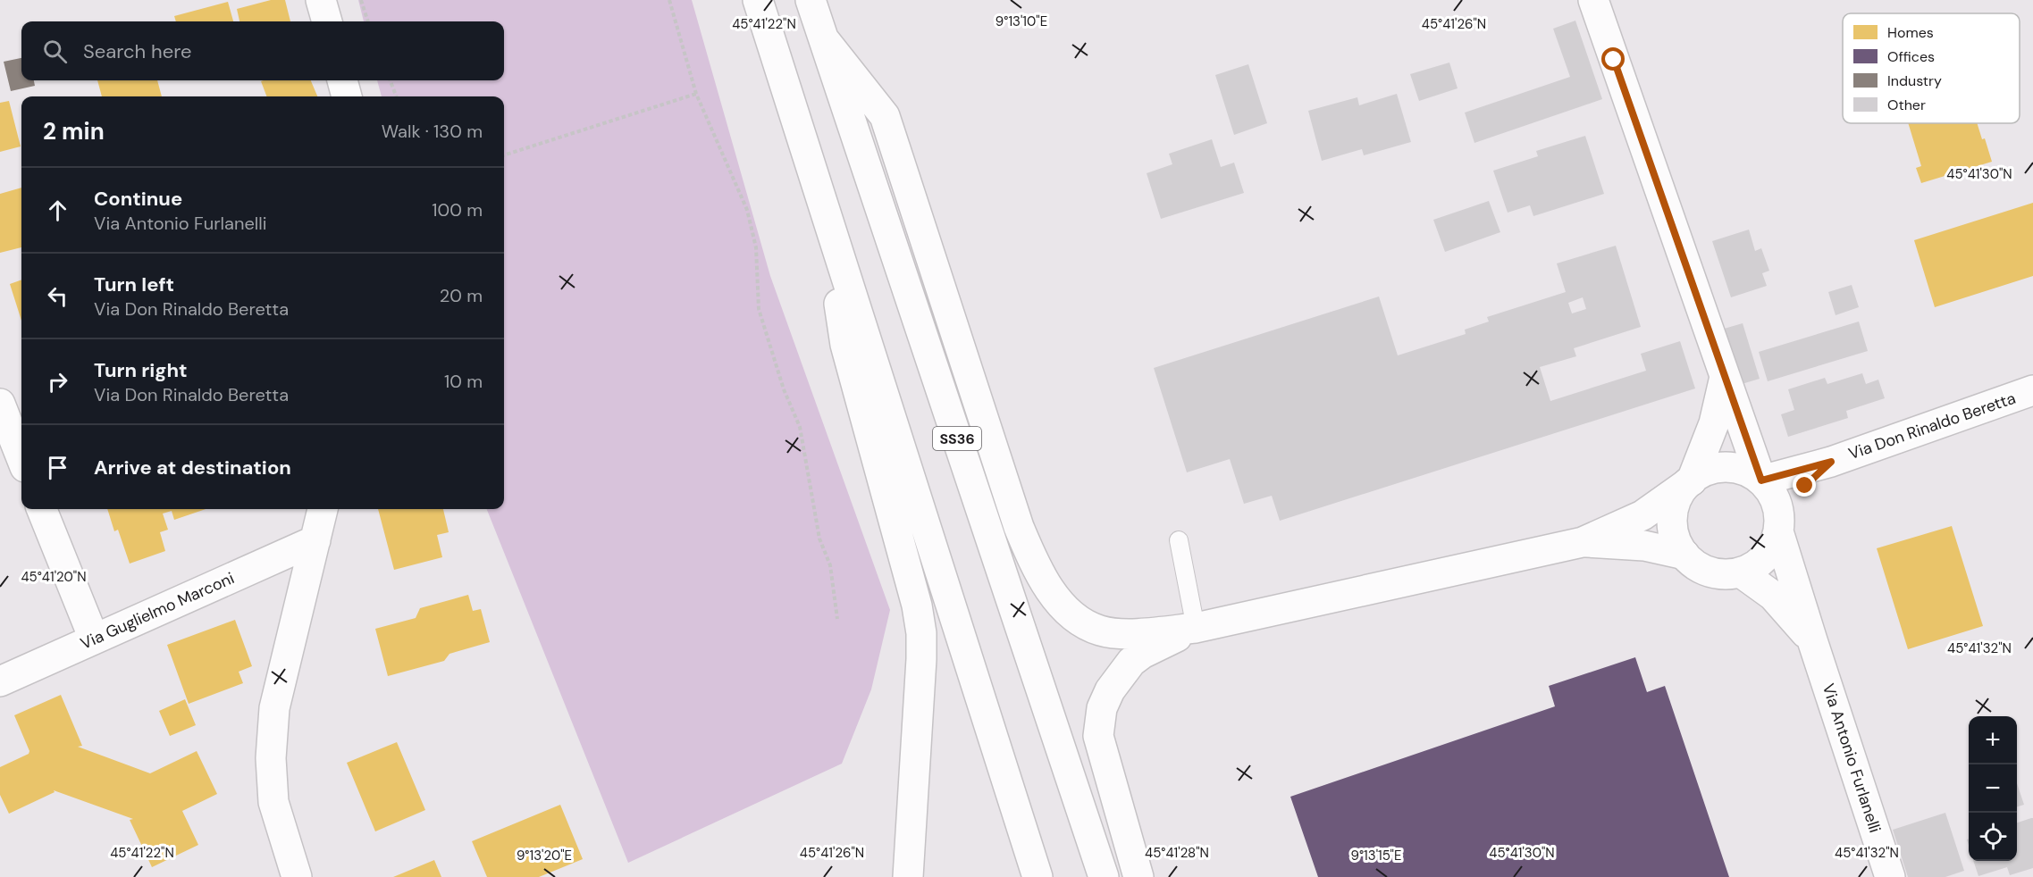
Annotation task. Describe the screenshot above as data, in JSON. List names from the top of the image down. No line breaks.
{"streets":{"main road":["Via Don Rinaldo Beretta","SS36","Via Guglielmo Marconi","Via Antonio Furlanelli"]},"crossings":[["Via Don Rinaldo Beretta","Via Antonio Furlanelli"]],"legend":["Homes","Offices","Industry","Other"],"page":{"search":"Search here","heading":["2 min","Walk · 130 m"],"list":[["Continue","Via Antonio Furlanelli","100 m"],["Turn left","Via Don Rinaldo Beretta","20 m"],["Turn right","Via Don Rinaldo Beretta","10 m"],"Arrive at destination"],"map_buttons":["+","−"]},"coordinates":["9°13'10\"E","45°41'26\"N","45°41'22\"N","45°41'30\"N","45°41'20\"N","45°41'32\"N","45°41'28\"N","9°13'20\"E","9°13'15\"E"]}
